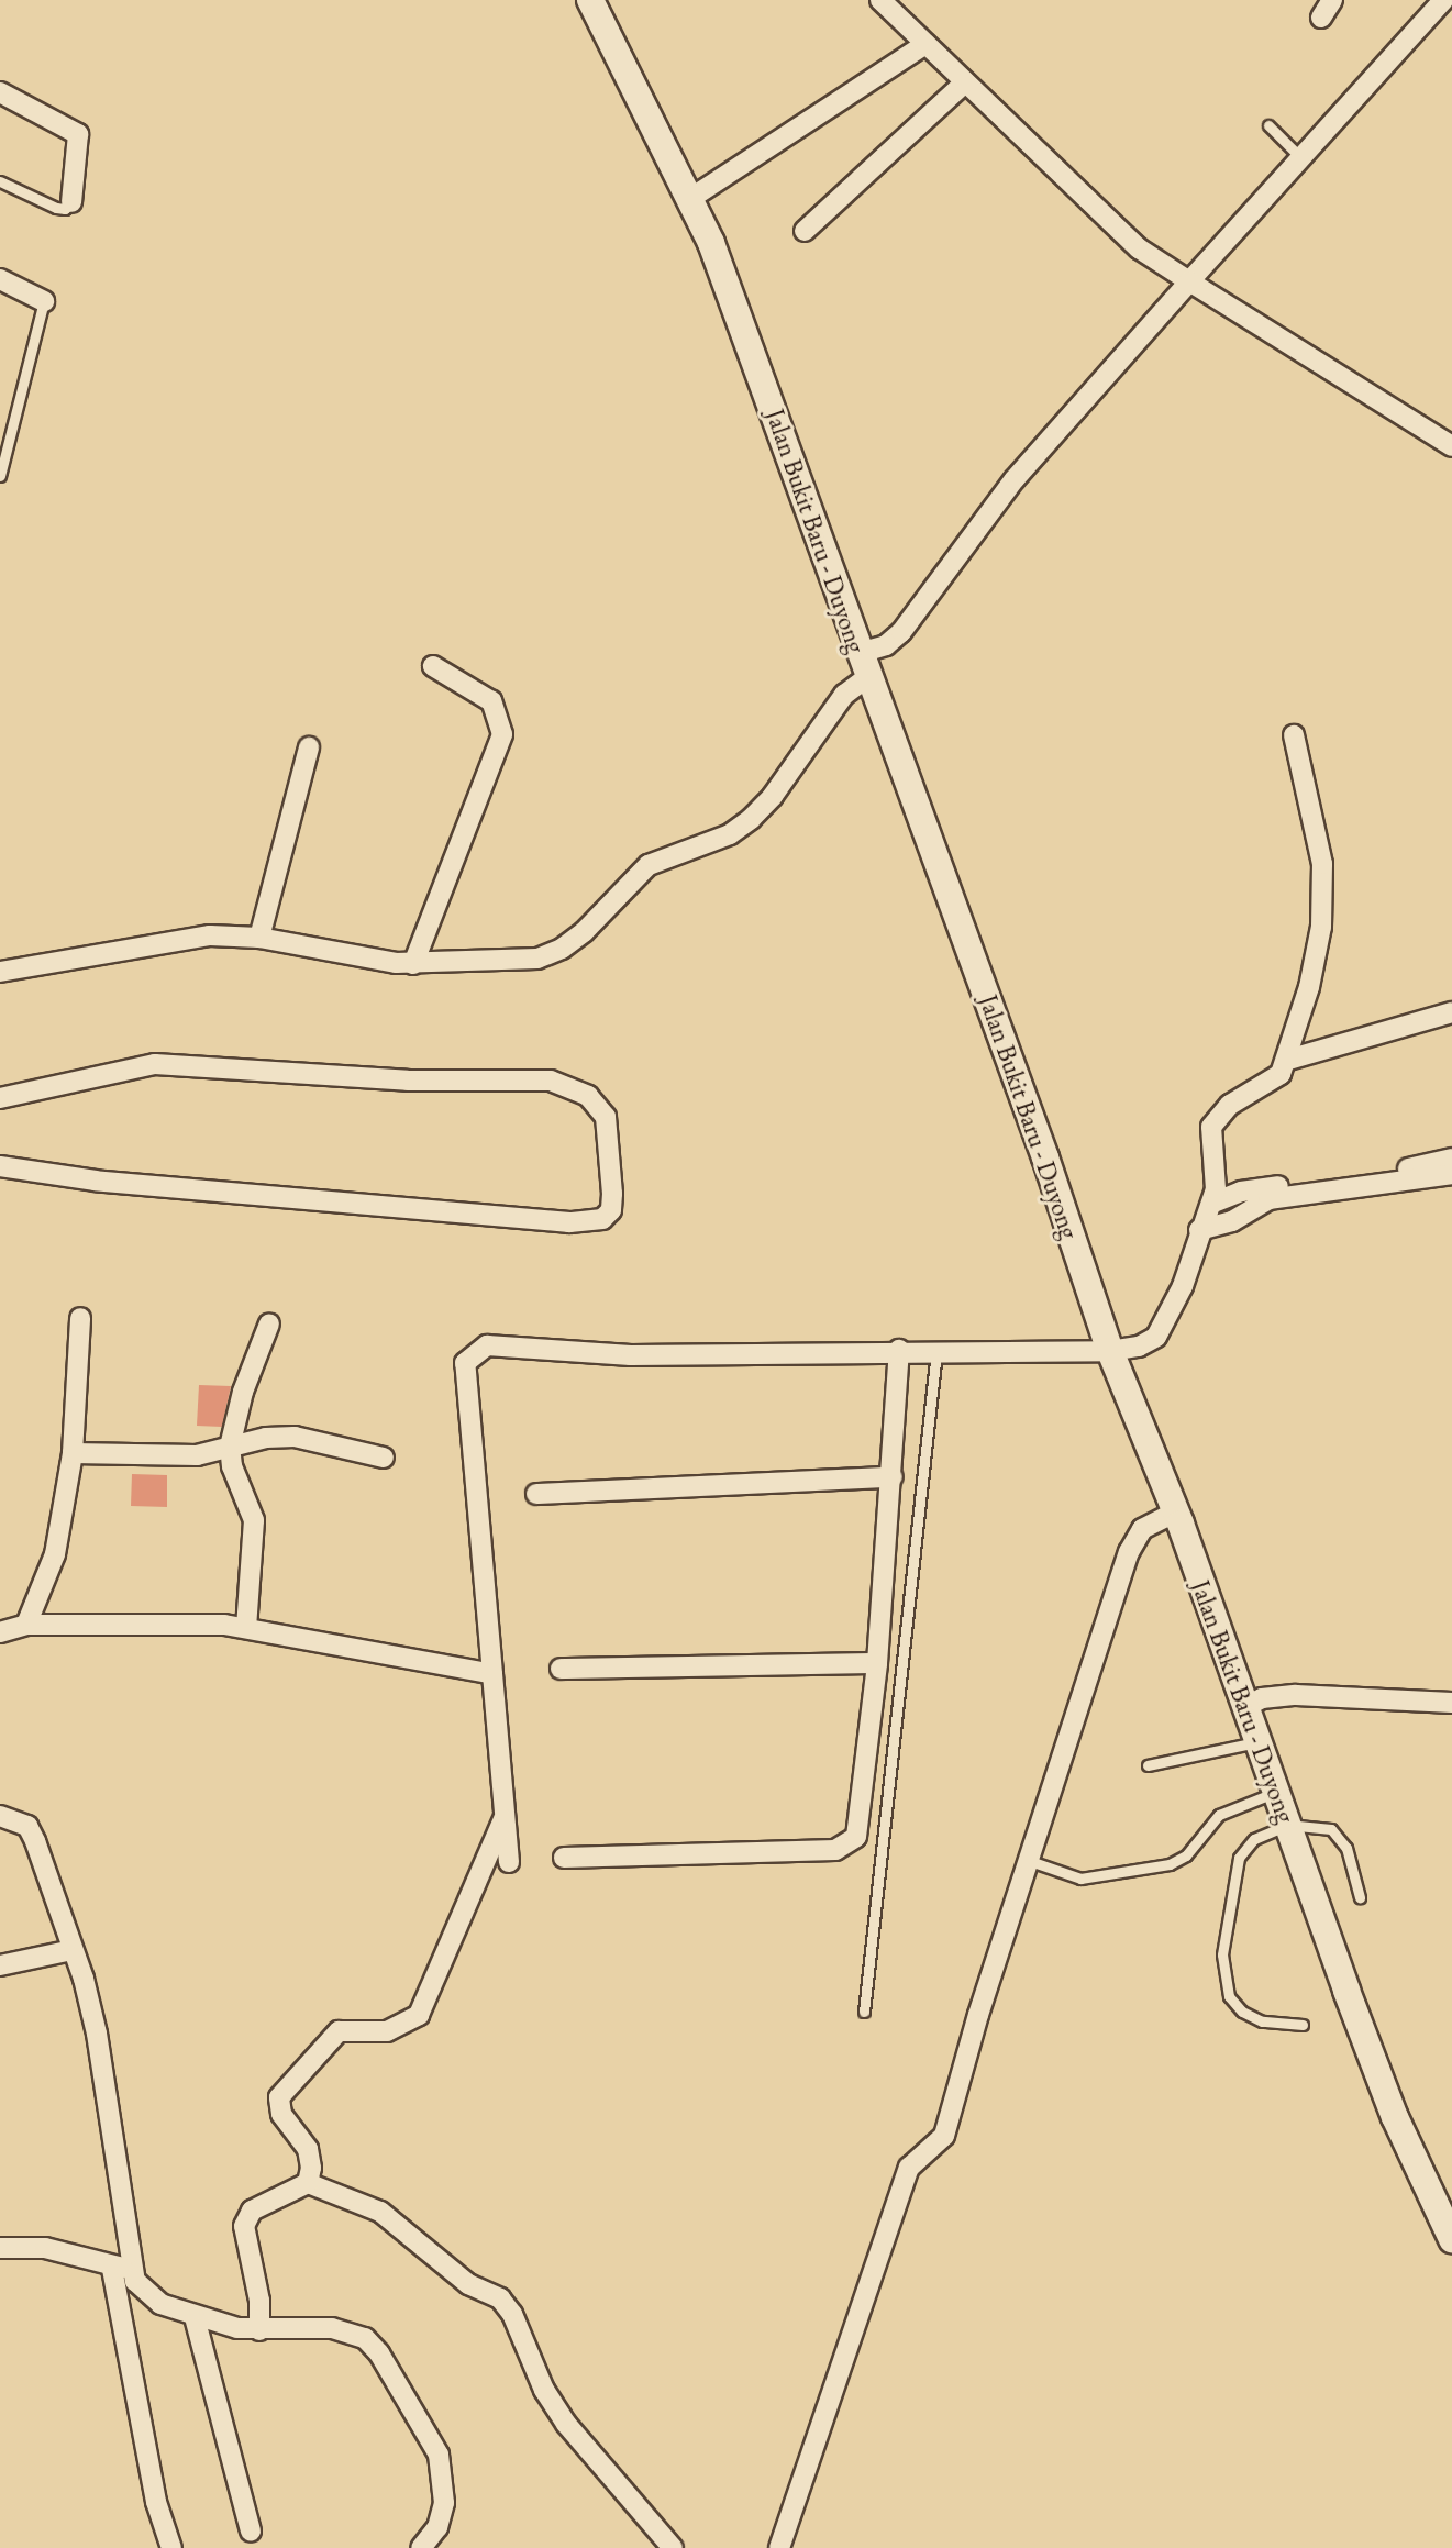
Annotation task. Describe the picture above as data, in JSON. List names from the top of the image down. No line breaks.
{"streets":{"main road":["Jalan Bukit Baru - Duyong"]}}
